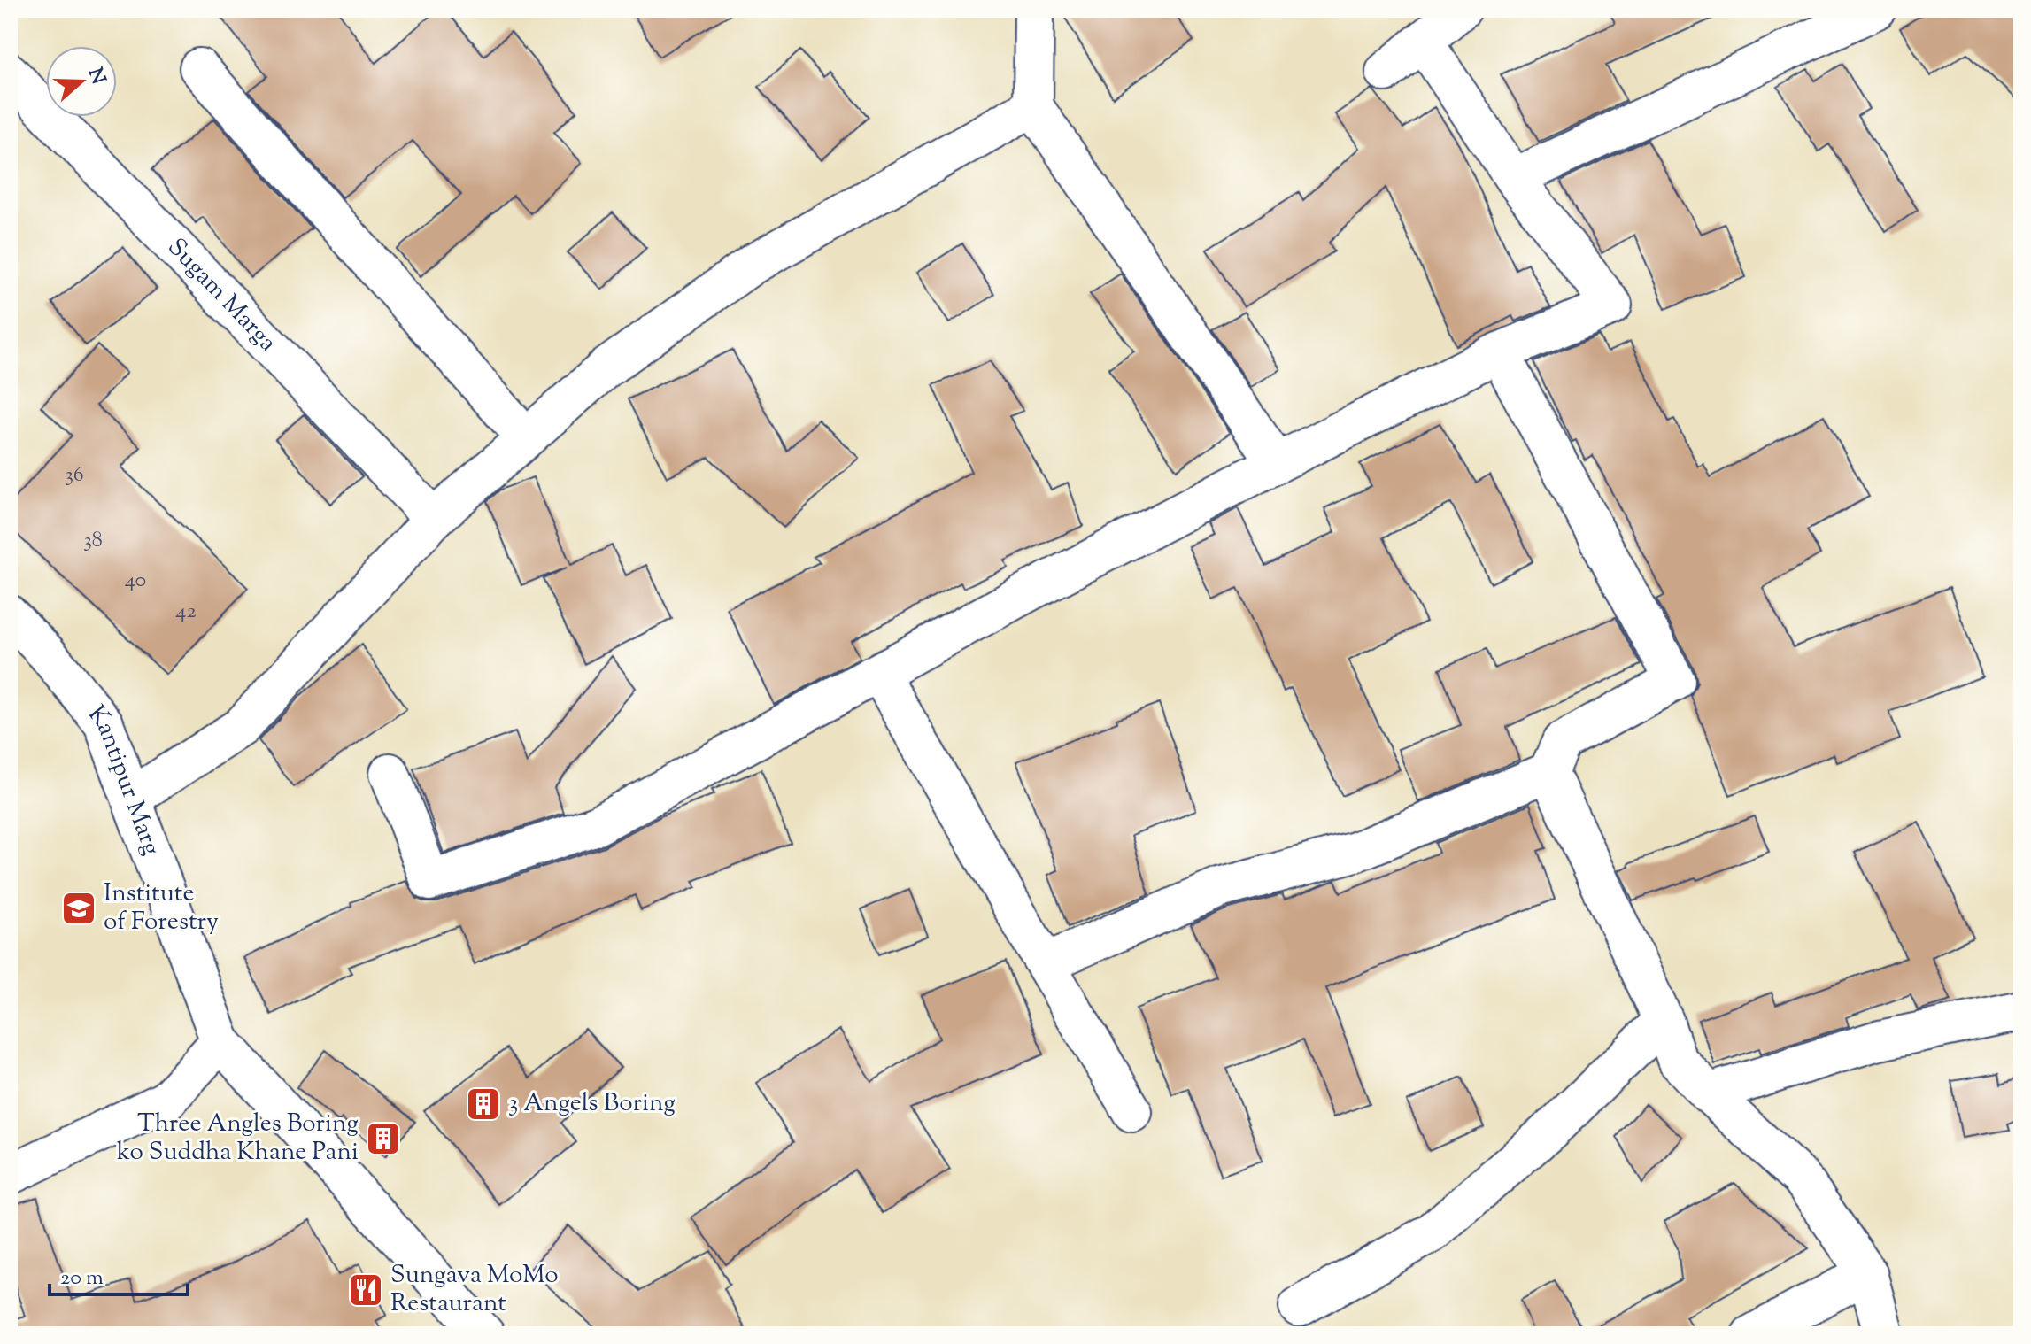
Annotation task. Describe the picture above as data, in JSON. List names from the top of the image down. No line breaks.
{"streets":{"street":["Sugam Marga","Kantipur Marg"]},"places":{"school or university":["Institute of Forestry"],"building":["3 Angels Boring","Three Angles Boring ko Suddha Khane Pani"],"restaurant":["Sungava MoMo Restaurant"]},"house_numbers":["36","38","40","42"],"scale_bar":"20 m","north":"right"}
